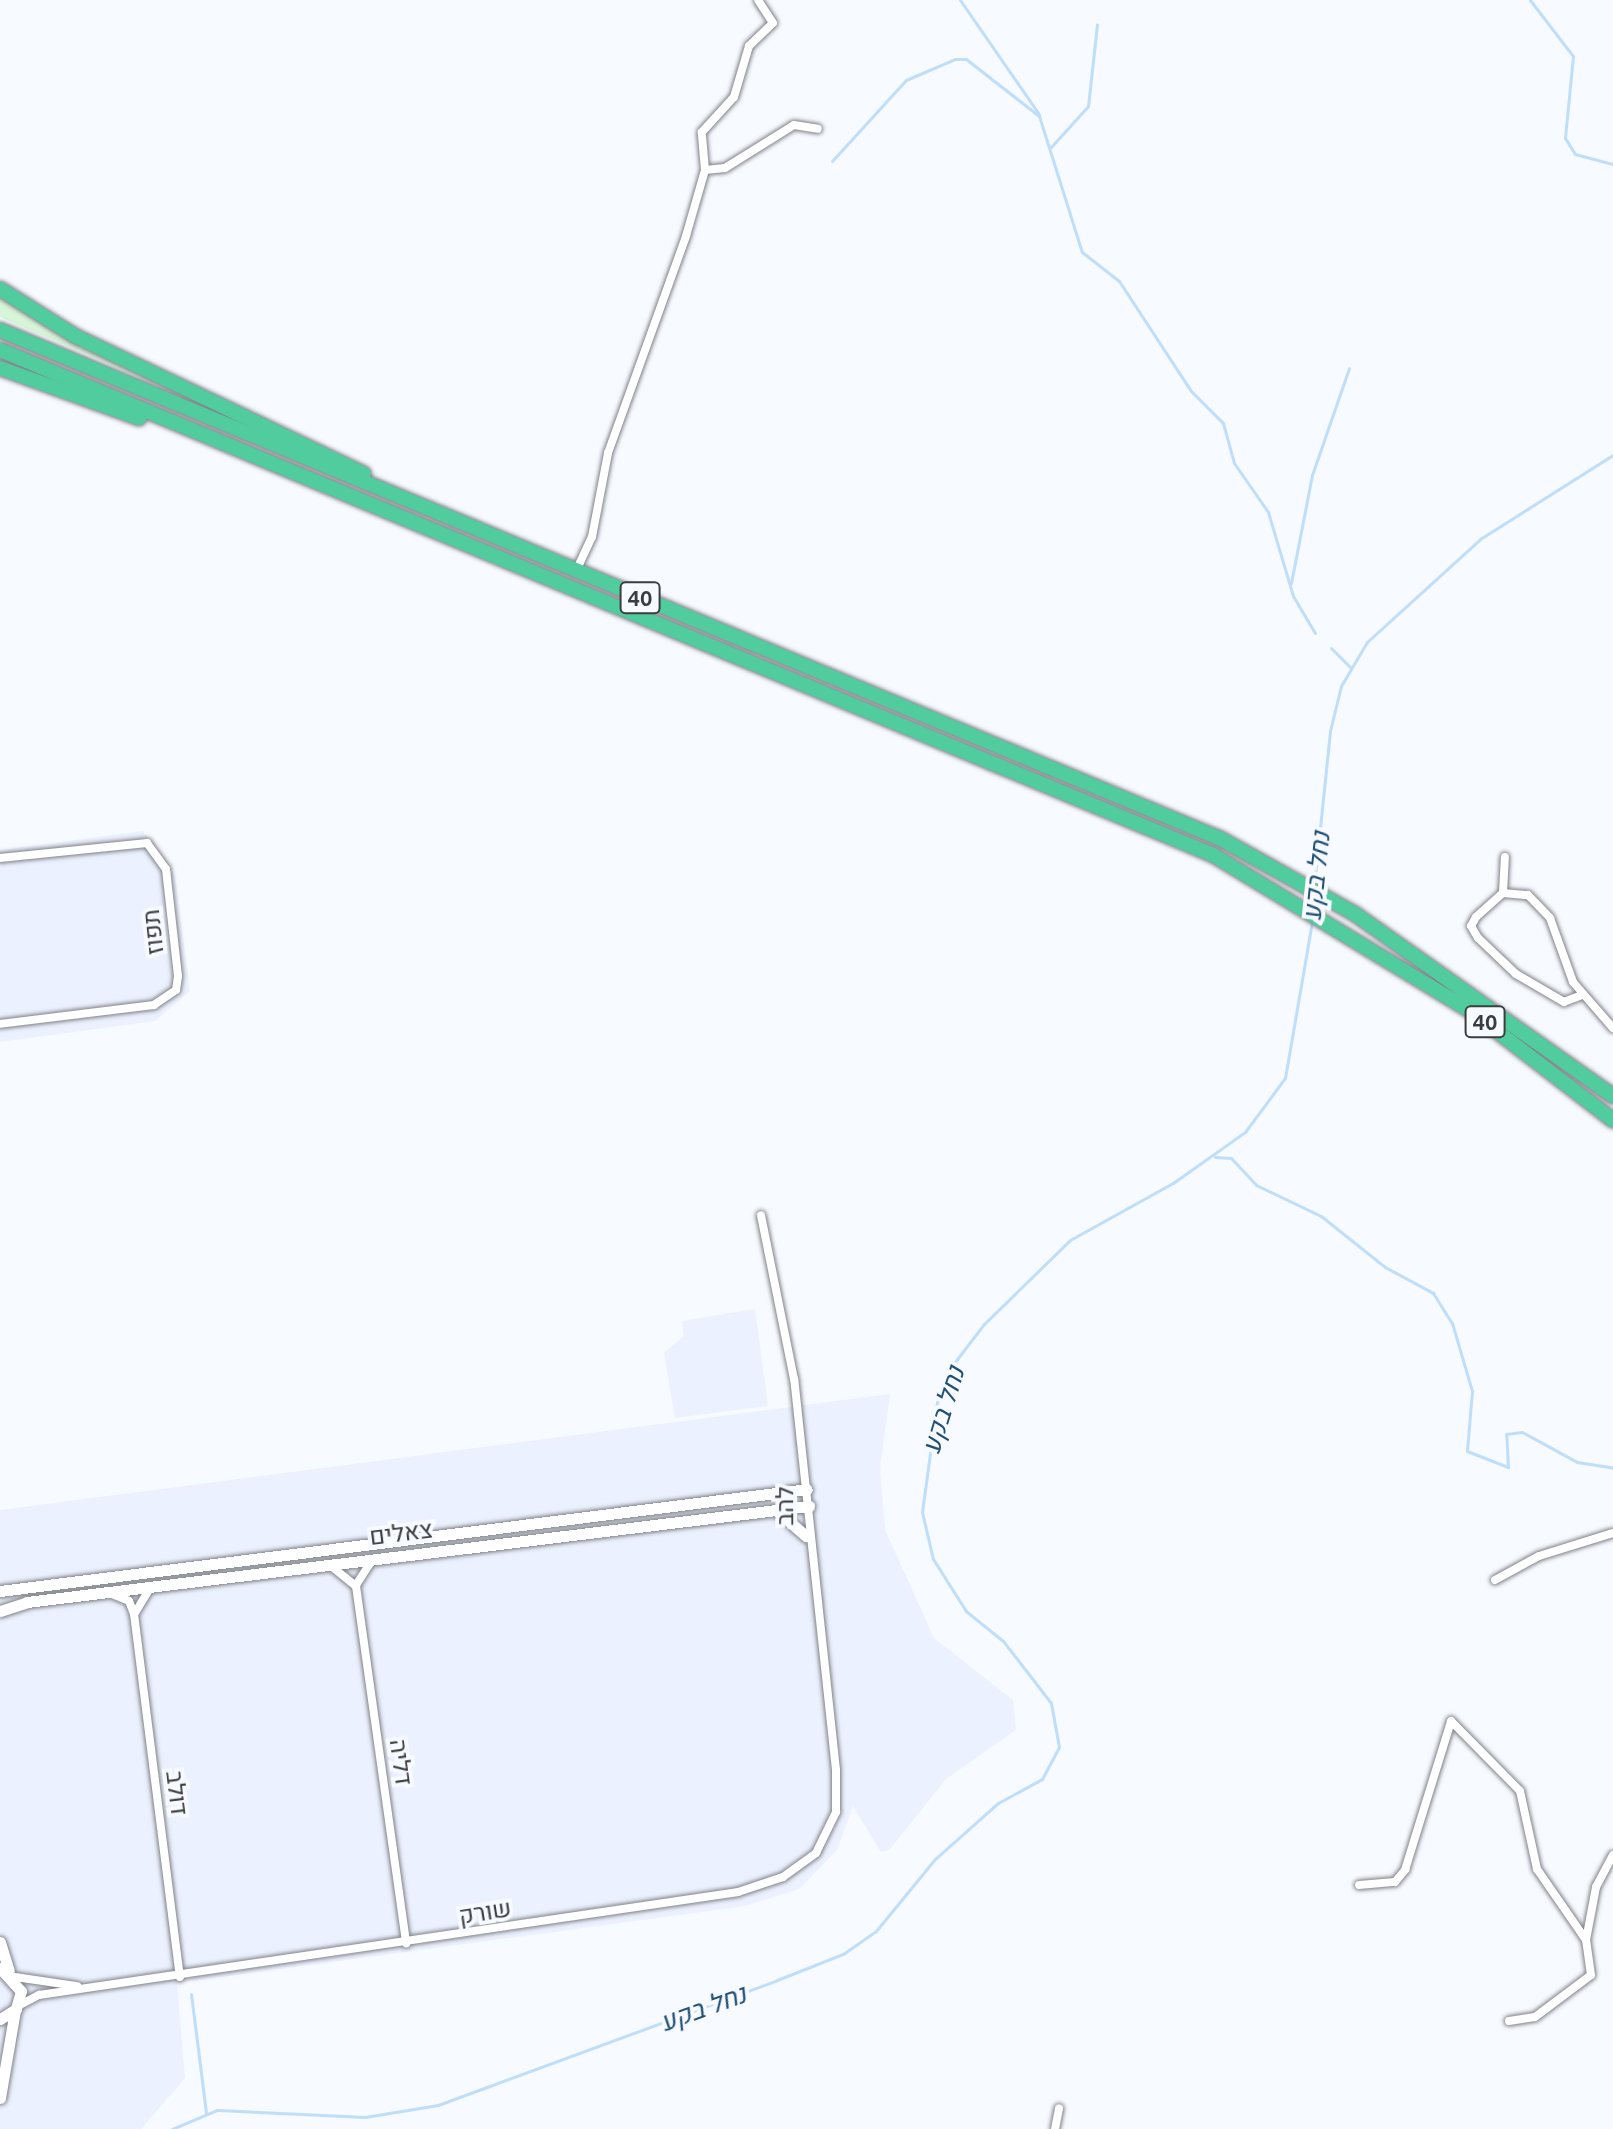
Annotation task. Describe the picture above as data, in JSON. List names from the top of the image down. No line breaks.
{"streets":{"highway":["40"],"street":["תפוז","להב","צאלים","דליה","דולב","שורק"]},"crossings":[["להב","צאלים"],["להב","שורק"],["דליה","שורק"],["דולב","שורק"]],"water":["נחל בקע"]}
